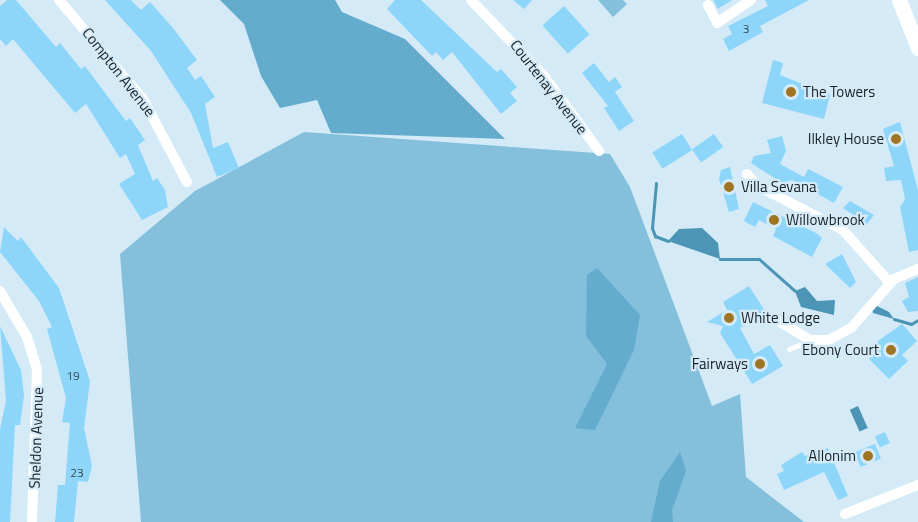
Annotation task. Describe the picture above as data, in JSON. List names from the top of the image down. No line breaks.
{"streets":{"street":["Compton Avenue","Courtenay Avenue","Sheldon Avenue"]},"places":["The Towers","Ilkley House","Villa Sevana","Willowbrook","White Lodge","Ebony Court","Fairways","Allonim"],"house_numbers":["3","19","23"]}
